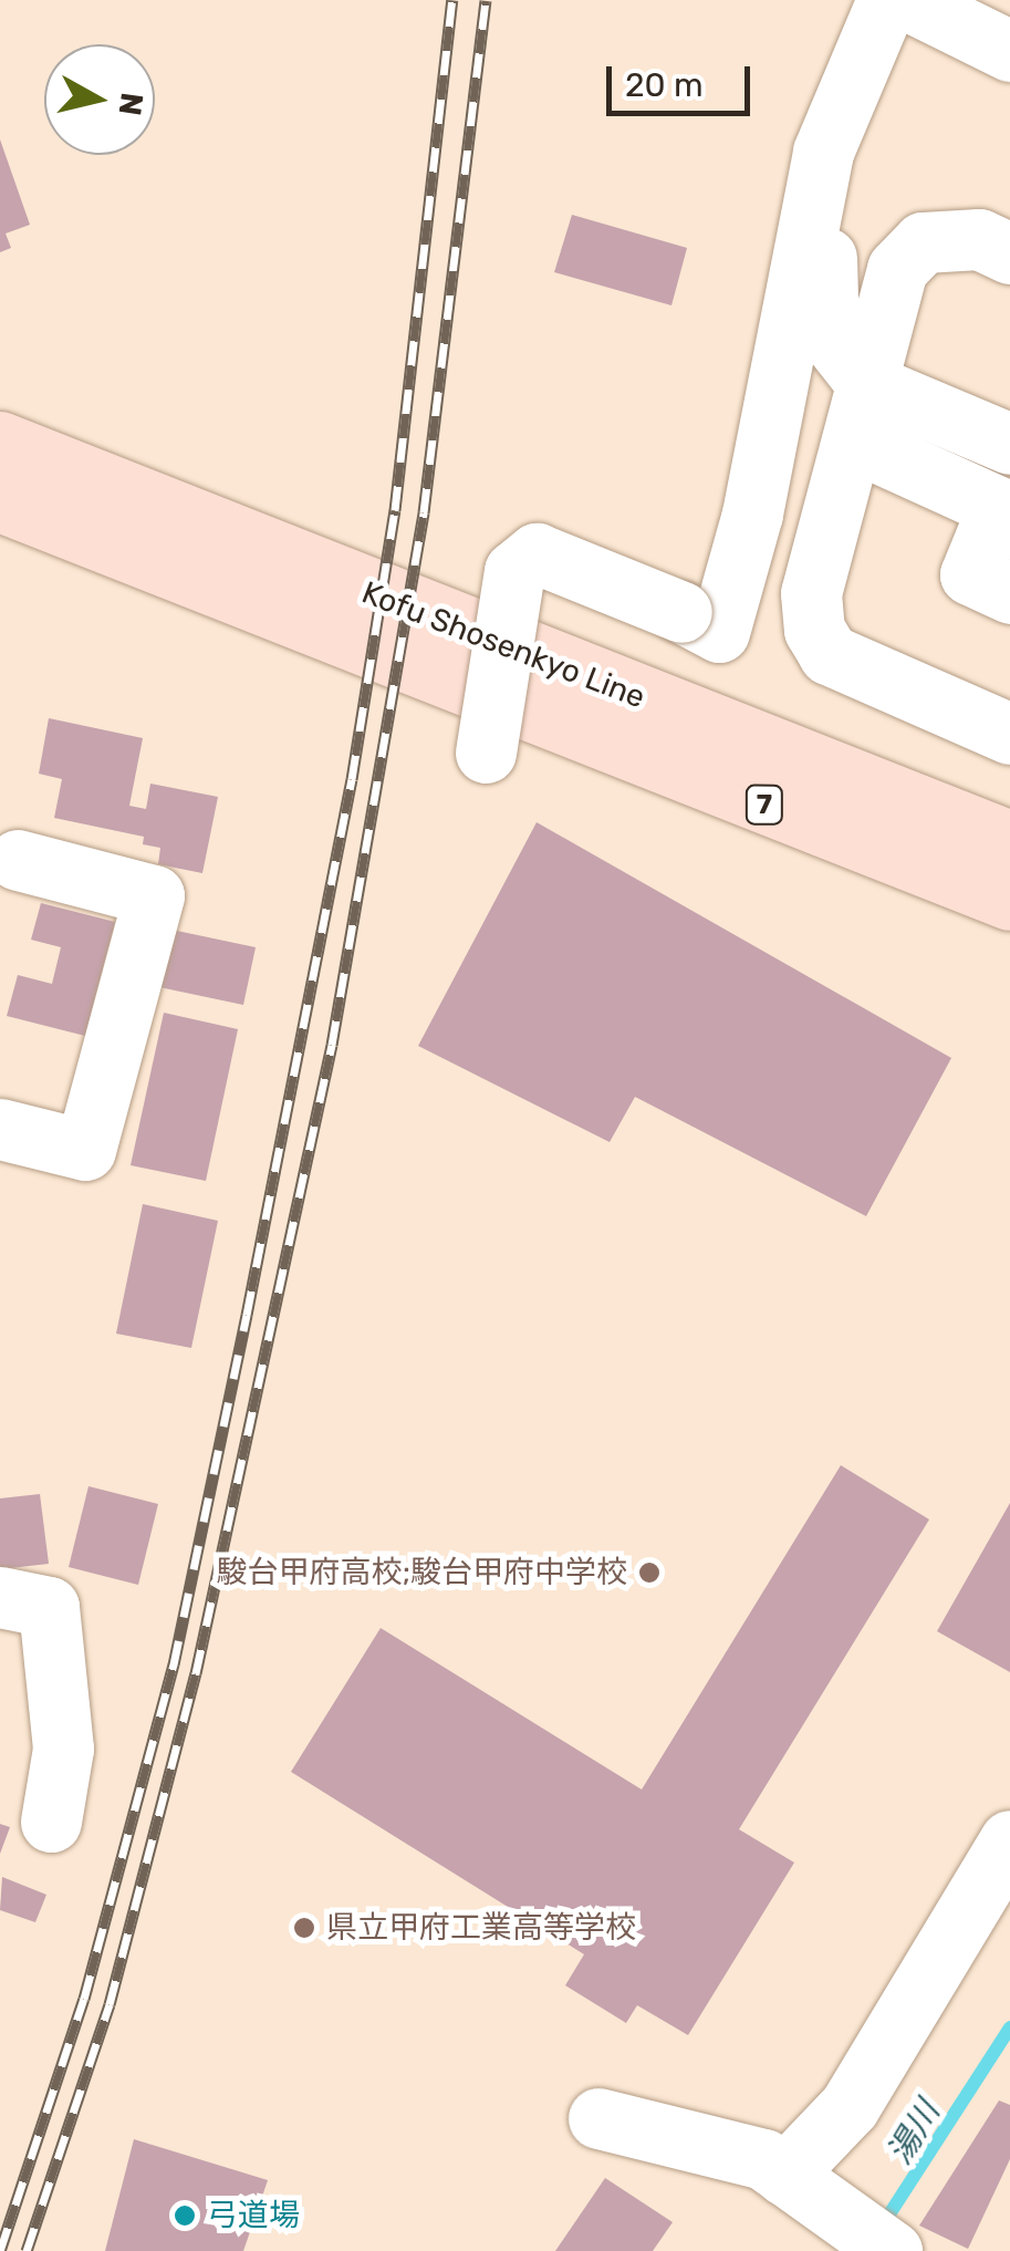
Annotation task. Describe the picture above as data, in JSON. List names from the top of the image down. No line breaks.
{"streets":{"main road":["Kofu Shosenkyo Line","7"]},"water":["湯川"],"places":["駿台甲府高校;駿台甲府中学校","県立甲府工業高等学校","弓道場"],"scale_bar":"20 m","north":"right"}
